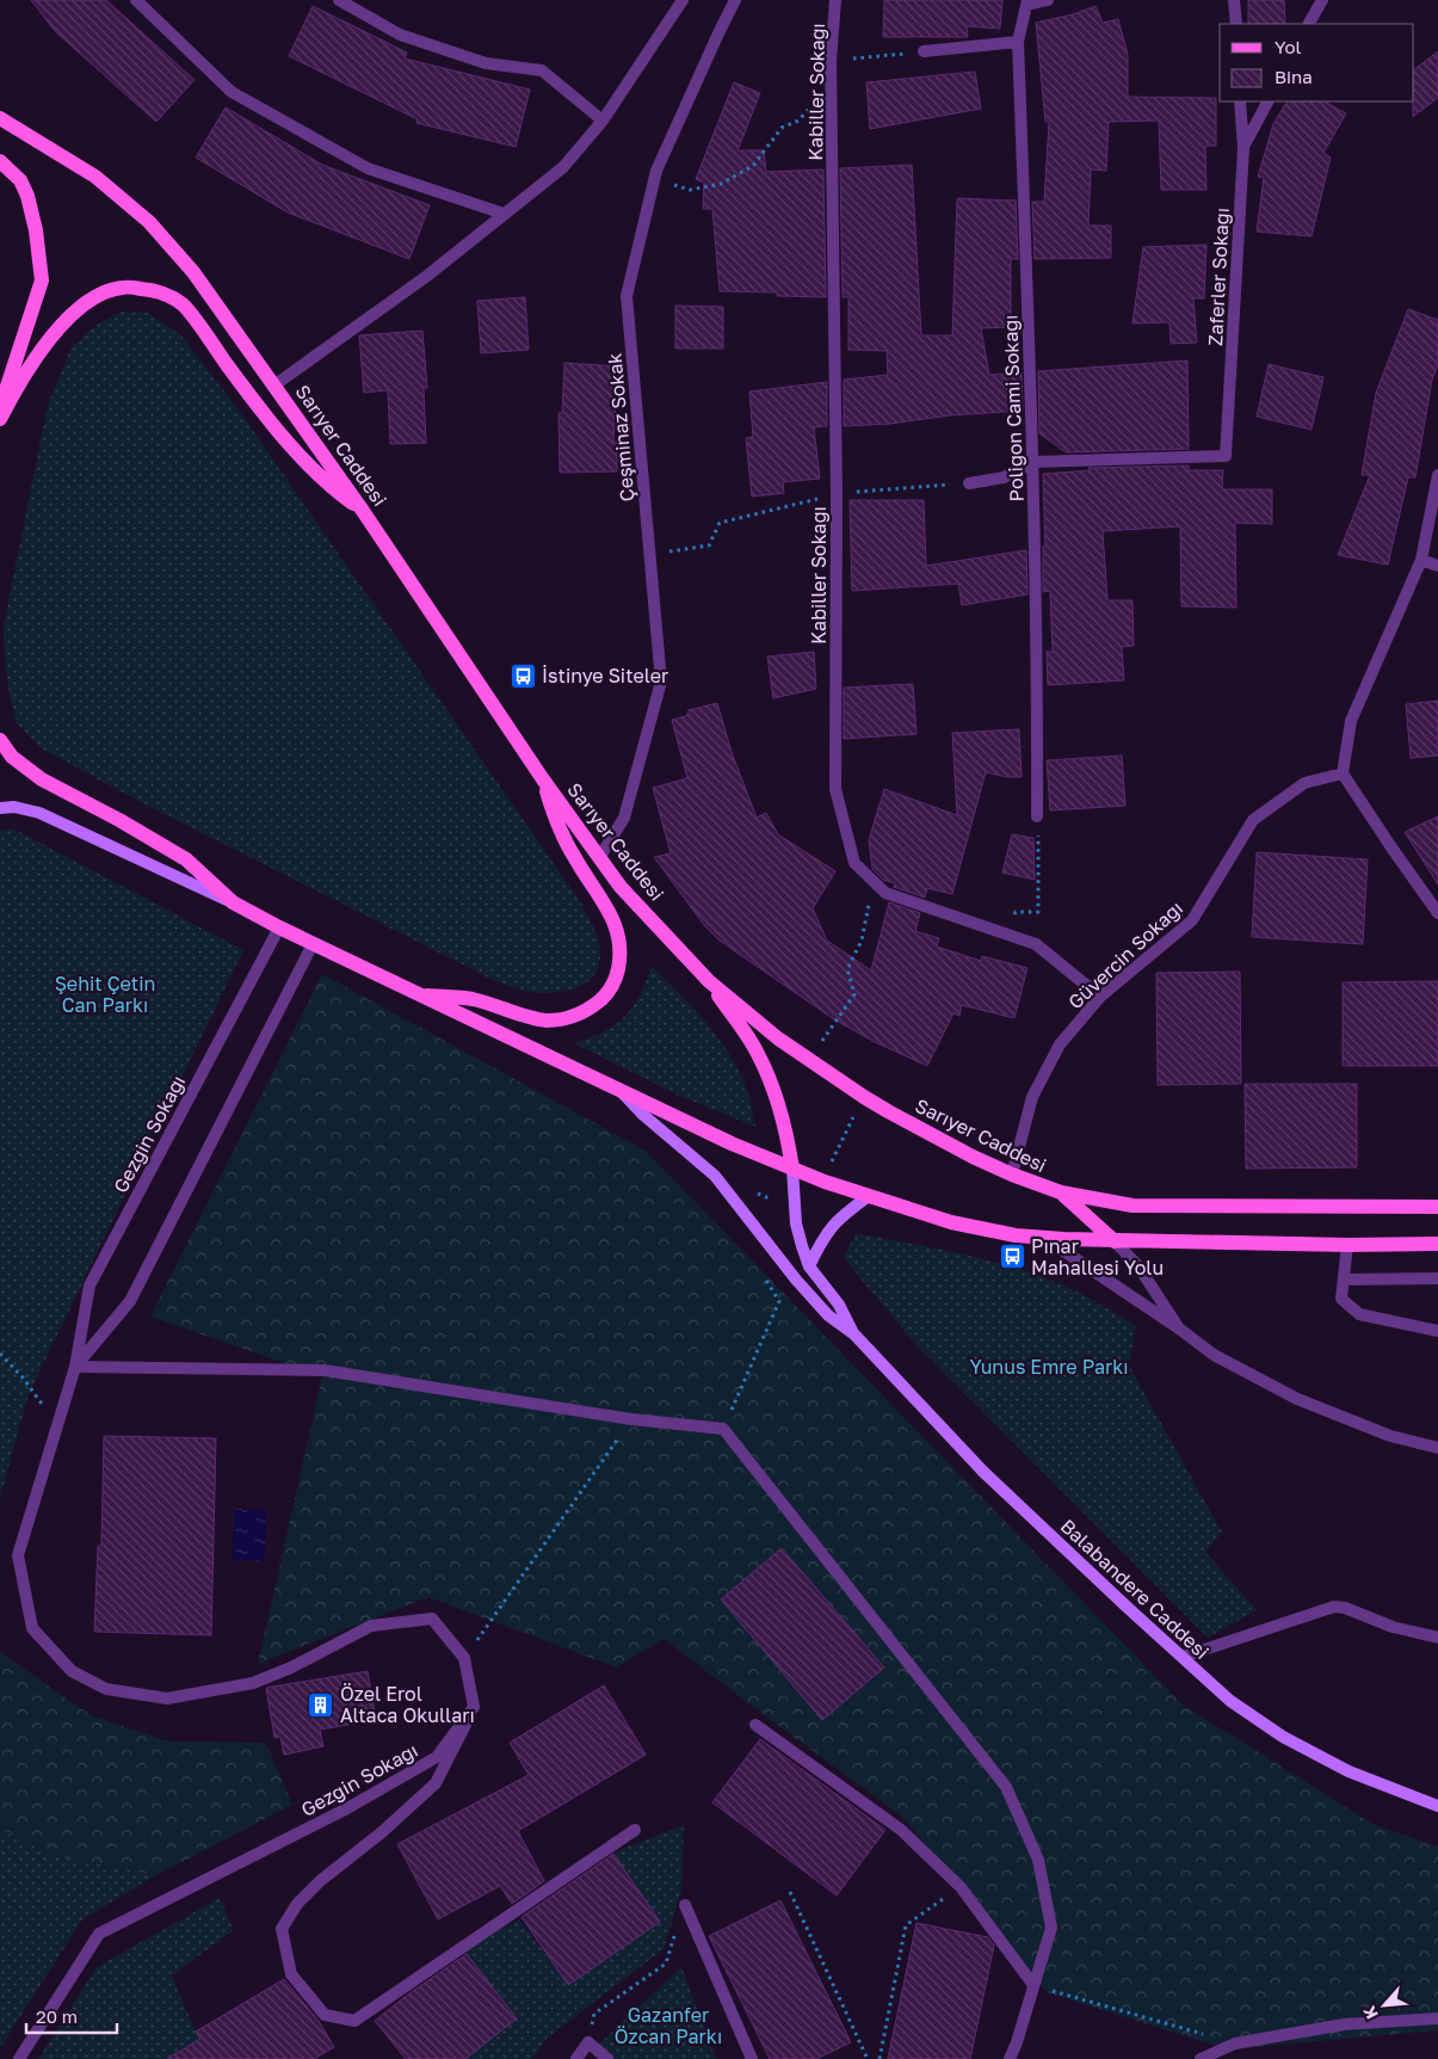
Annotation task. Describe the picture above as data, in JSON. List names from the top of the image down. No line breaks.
{"streets":{"main road":["Sarıyer Caddesi","Balabandere Caddesi"],"street":["Kabiller Sokağı","Zaferler Sokağı","Poligon Cami Sokağı","Çeşminaz Sokak","Güvercin Sokağı","Gezgin Sokağı"]},"crossings":[["Kabiller Sokağı","Güvercin Sokağı"],["Zaferler Sokağı","Poligon Cami Sokağı"],["Çeşminaz Sokak","Sarıyer Caddesi"],["Sarıyer Caddesi","Güvercin Sokağı"]],"parks":["Şehit Çetin Can Parkı","Yunus Emre Parkı","Gazanfer Özcan Parkı"],"places":{"bus stop":["İstinye Siteler","Pınar Mahallesi Yolu"],"building":["Özel Erol Altaca Okulları"]},"legend":["Yol","Bina"],"scale_bar":"20 m","north":"bottom left"}
